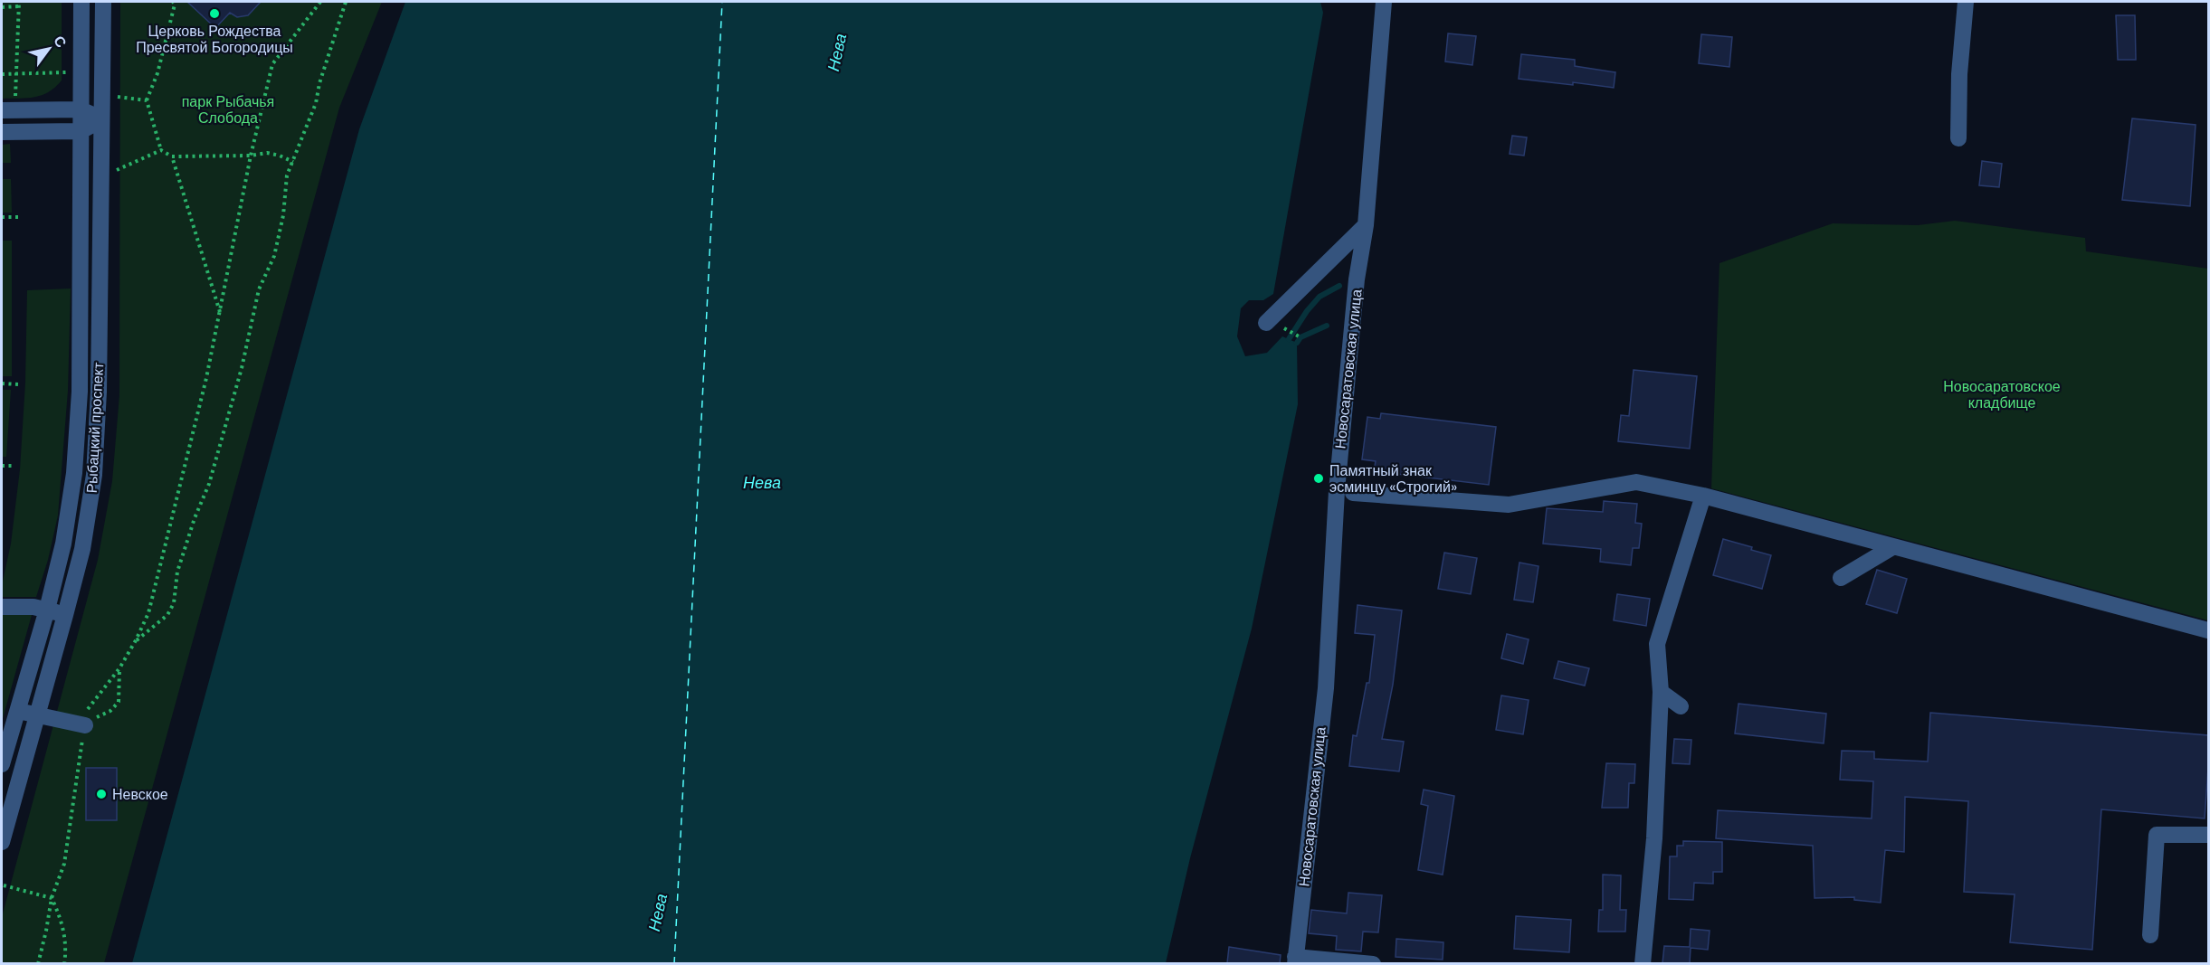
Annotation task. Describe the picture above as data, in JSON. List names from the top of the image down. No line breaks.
{"streets":{"street":["Новосаратовская улица","Рыбацкий проспект"]},"water":["Нева"],"parks":["парк Рыбачья Слобода","Новосаратовское кладбище"],"places":["Церковь Рождества Пресвятой Богородицы","Памятный знак эсминцу «Строгий»","Невское"],"north":"top right"}
